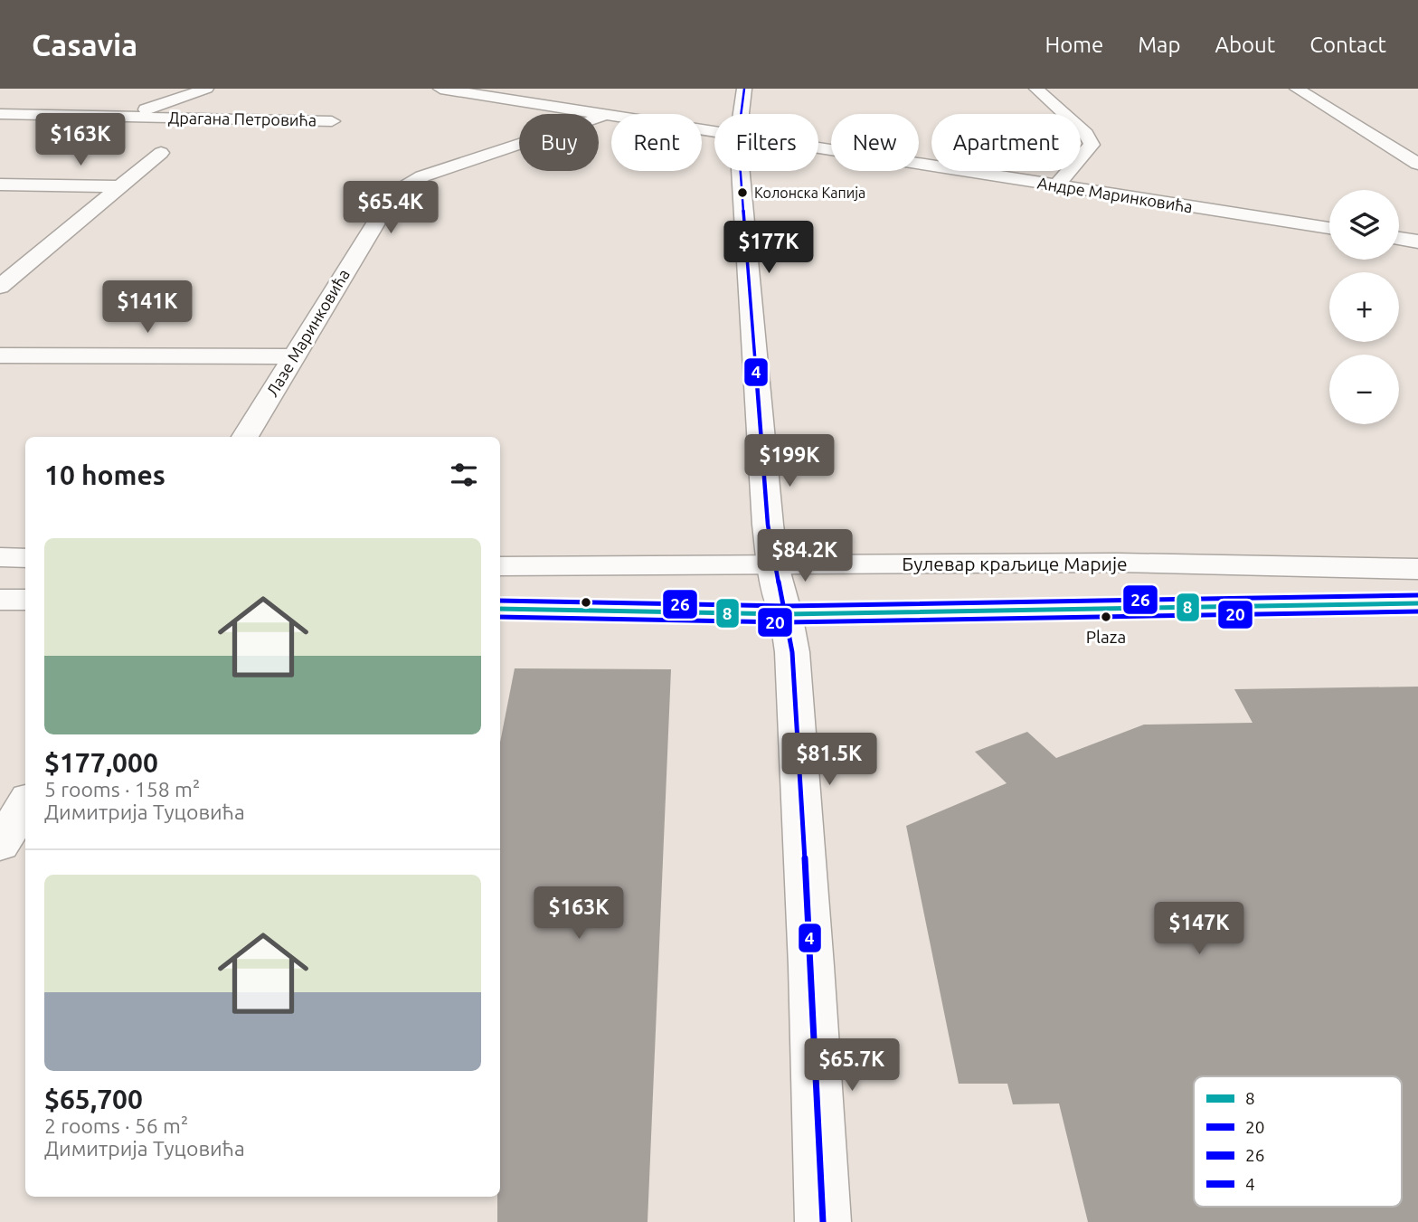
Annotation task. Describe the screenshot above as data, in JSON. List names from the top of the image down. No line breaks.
{"streets":{"street":["Драгана Петровића","Андре Маринковића","Лазе Маринковића","Булевар краљице Марије"]},"crossings":[["Андре Маринковића","Лазе Маринковића"]],"places":["Колонска Капија","Plaza"],"lines":["transit line 4","transit line 26","transit line 8","transit line 20"],"legend":["8","20","26","4"],"page":{"header":"Casavia","nav":["Home","Map","About","Contact"],"price":["$163K","$65.4K","$177K","$141K","$199K","$84.2K","$81.5K","$163K","$147K","$65.7K"],"chip":["Buy","Rent","Filters","New","Apartment"],"map_buttons":["+","−"],"heading":"10 homes","list":[{"name":"$177,000","note":"5 rooms · 158 m² · Димитрија Туцовића"},{"name":"$65,700","note":"2 rooms · 56 m² · Димитрија Туцовића"}]}}
